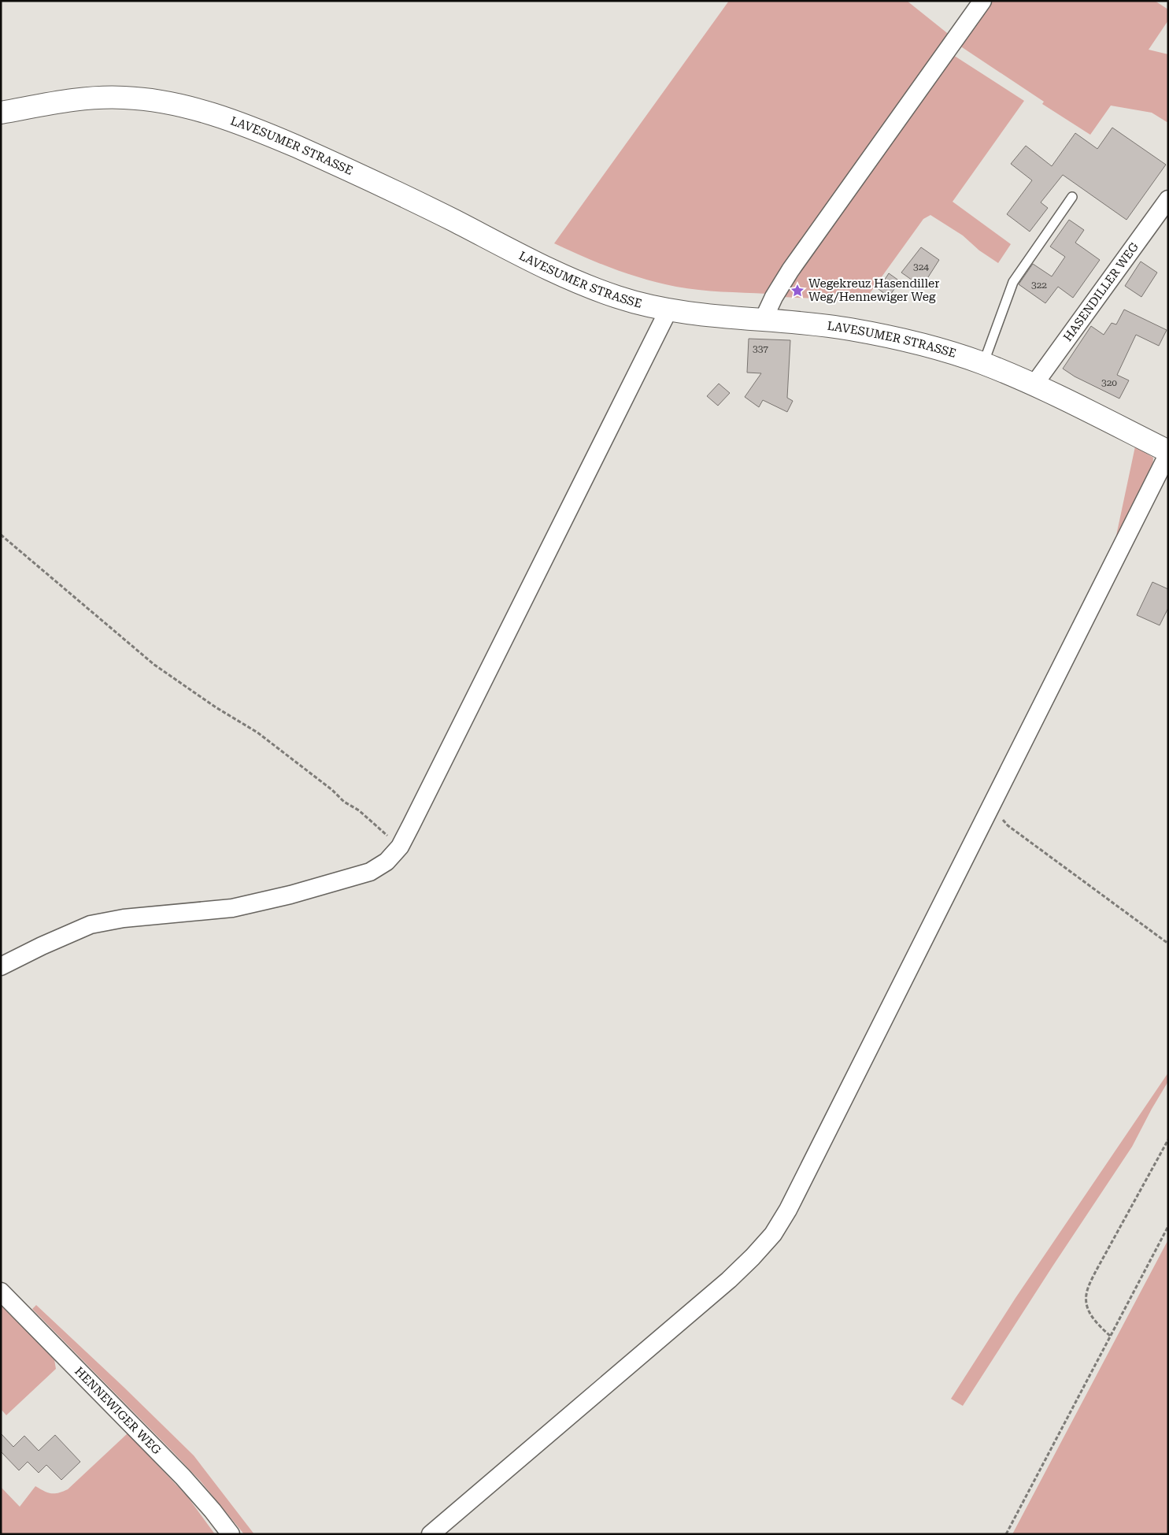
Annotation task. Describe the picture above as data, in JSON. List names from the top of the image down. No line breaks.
{"streets":{"street":["LAVESUMER STRASSE","HASENDILLER WEG","HENNEWIGER WEG"]},"crossings":[["LAVESUMER STRASSE","HASENDILLER WEG"]],"places":{"place":["Wegekreuz Hasendiller Weg/Hennewiger Weg"]},"house_numbers":["324","322","337","320"]}
